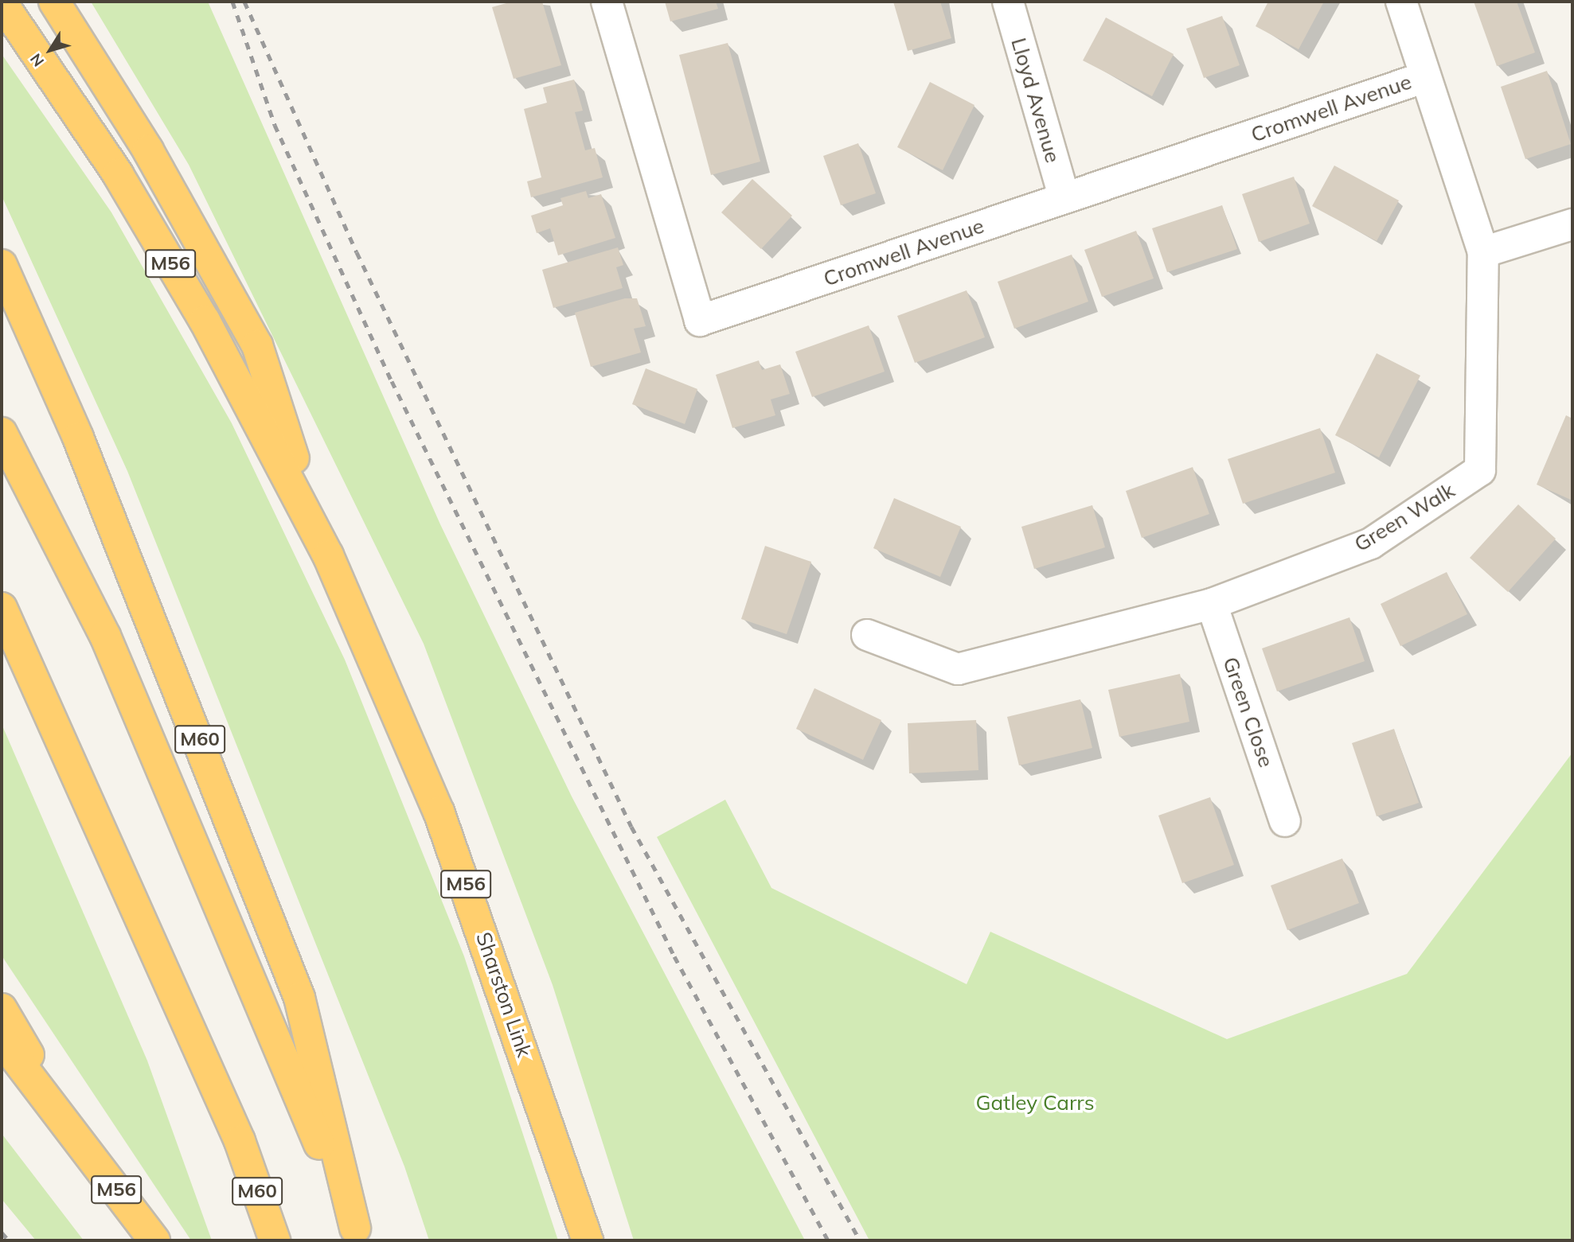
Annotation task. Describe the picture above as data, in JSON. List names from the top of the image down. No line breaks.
{"streets":{"highway":["M56","M60","Sharston Link"],"street":["Lloyd Avenue","Cromwell Avenue","Green Walk","Green Close"]},"crossings":[["Lloyd Avenue","Cromwell Avenue"],["Cromwell Avenue","Green Walk"],["M56","Sharston Link"],["Green Walk","Green Close"]],"parks":["Gatley Carrs"],"north":"bottom left"}
